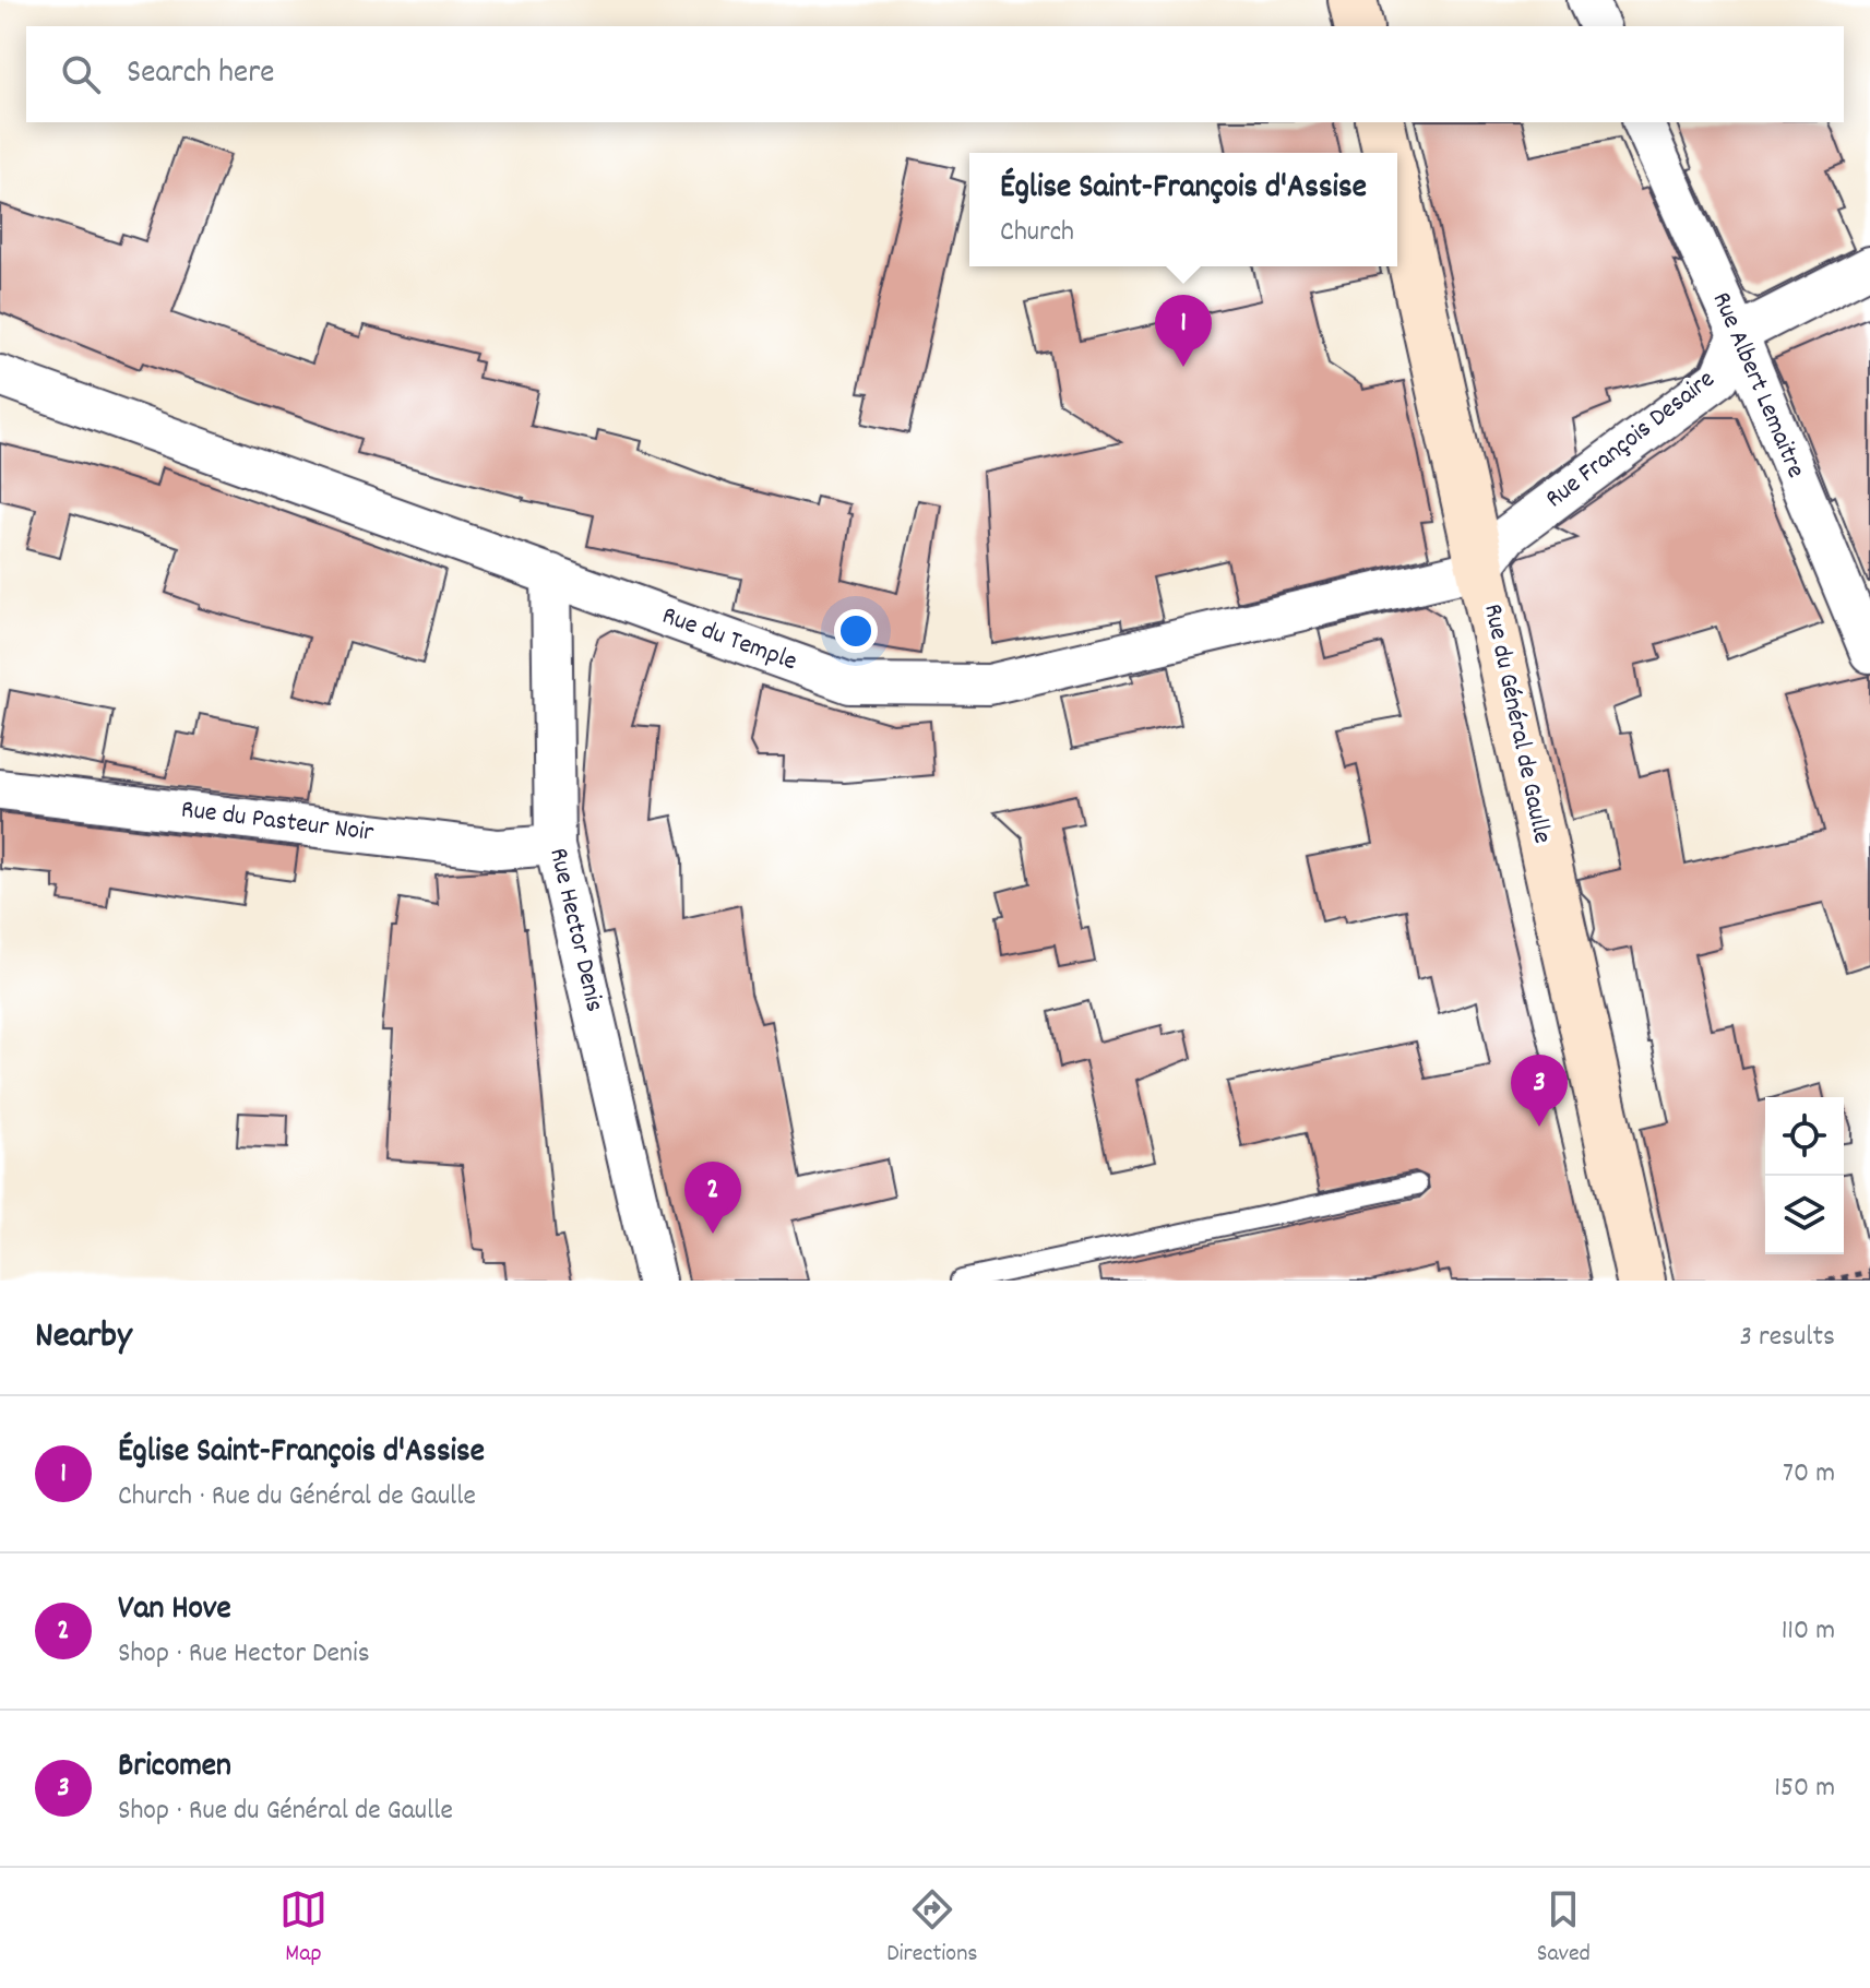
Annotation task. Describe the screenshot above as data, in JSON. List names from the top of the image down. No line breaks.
{"streets":{"main road":["Rue du Général de Gaulle"],"street":["Rue Albert Lemaitre","Rue François Desaire","Rue du Temple","Rue du Pasteur Noir","Rue Hector Denis"]},"crossings":[["Rue Albert Lemaitre","Rue François Desaire"],["Rue François Desaire","Rue du Temple"],["Rue François Desaire","Rue du Général de Gaulle"],["Rue du Temple","Rue du Général de Gaulle"],["Rue du Temple","Rue Hector Denis"],["Rue du Pasteur Noir","Rue Hector Denis"]],"page":{"search":"Search here","popup":["Église Saint-François d'Assise","Church"],"pins":["1","3","2"],"heading":["Nearby","3 results"],"list":[{"mark":"1","name":"Église Saint-François d'Assise","note":"Church · Rue du Général de Gaulle","value":"70 m"},{"mark":"2","name":"Van Hove","note":"Shop · Rue Hector Denis","value":"110 m"},{"mark":"3","name":"Bricomen","note":"Shop · Rue du Général de Gaulle","value":"150 m"}],"nav":["Map","Directions","Saved"]}}
